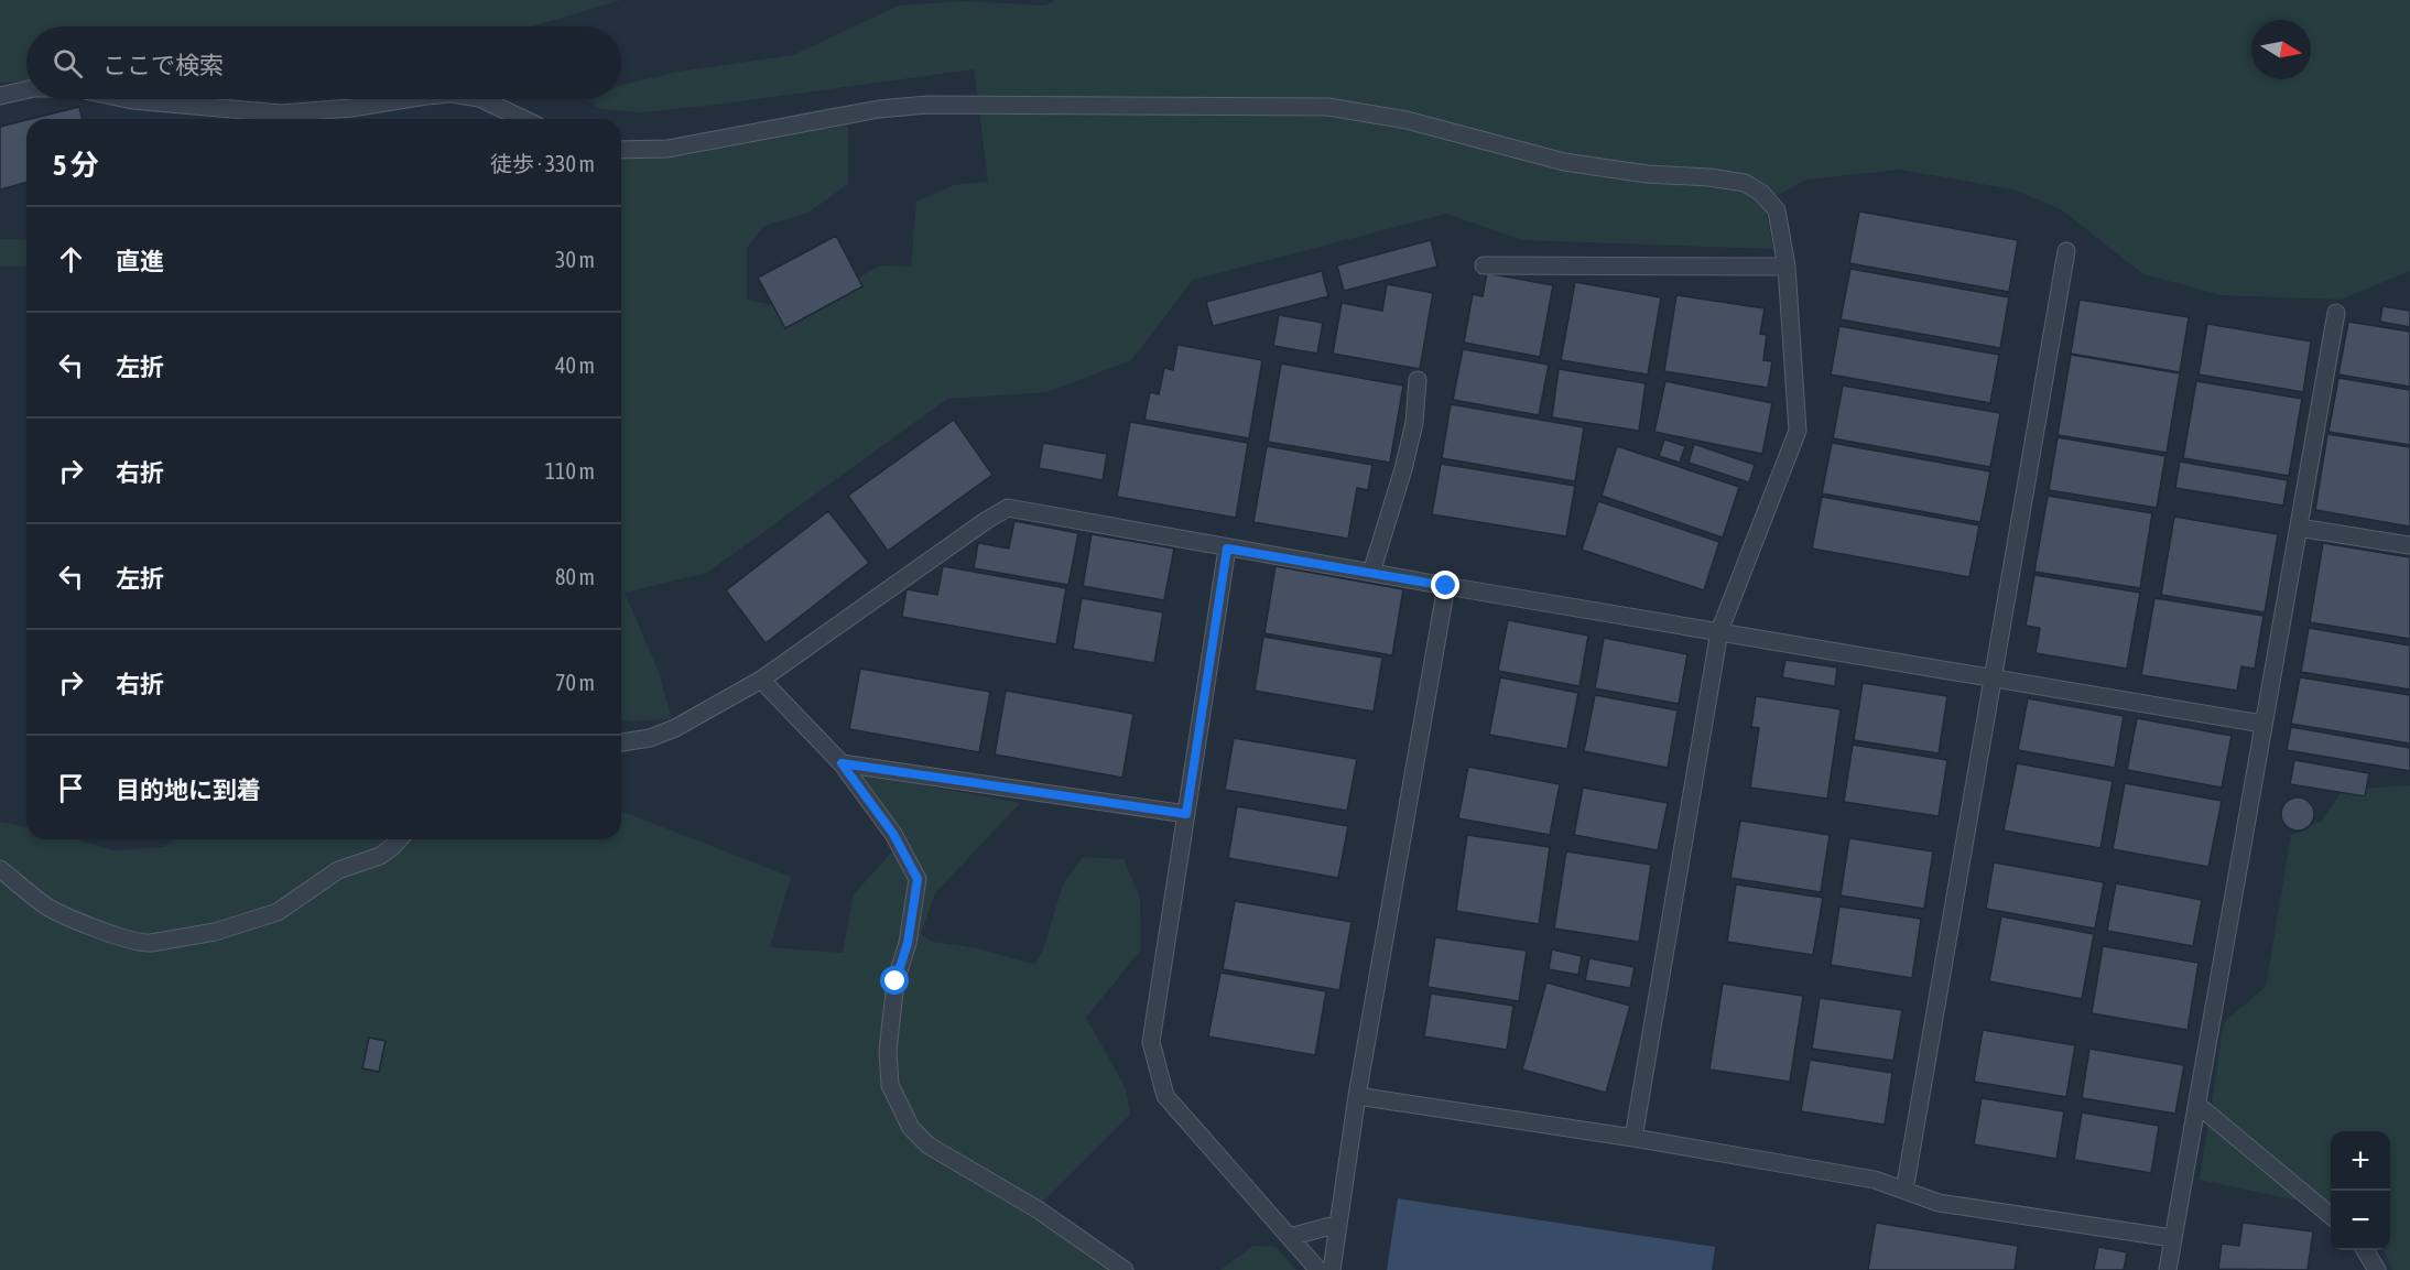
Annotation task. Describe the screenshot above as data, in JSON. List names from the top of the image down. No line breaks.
{"north":"right","page":{"search":"ここで検索","heading":["5 分","徒歩 · 330 m"],"list":[["直進","30 m"],["左折","40 m"],["右折","110 m"],["左折","80 m"],["右折","70 m"],"目的地に到着"],"map_buttons":["+","−"]}}
